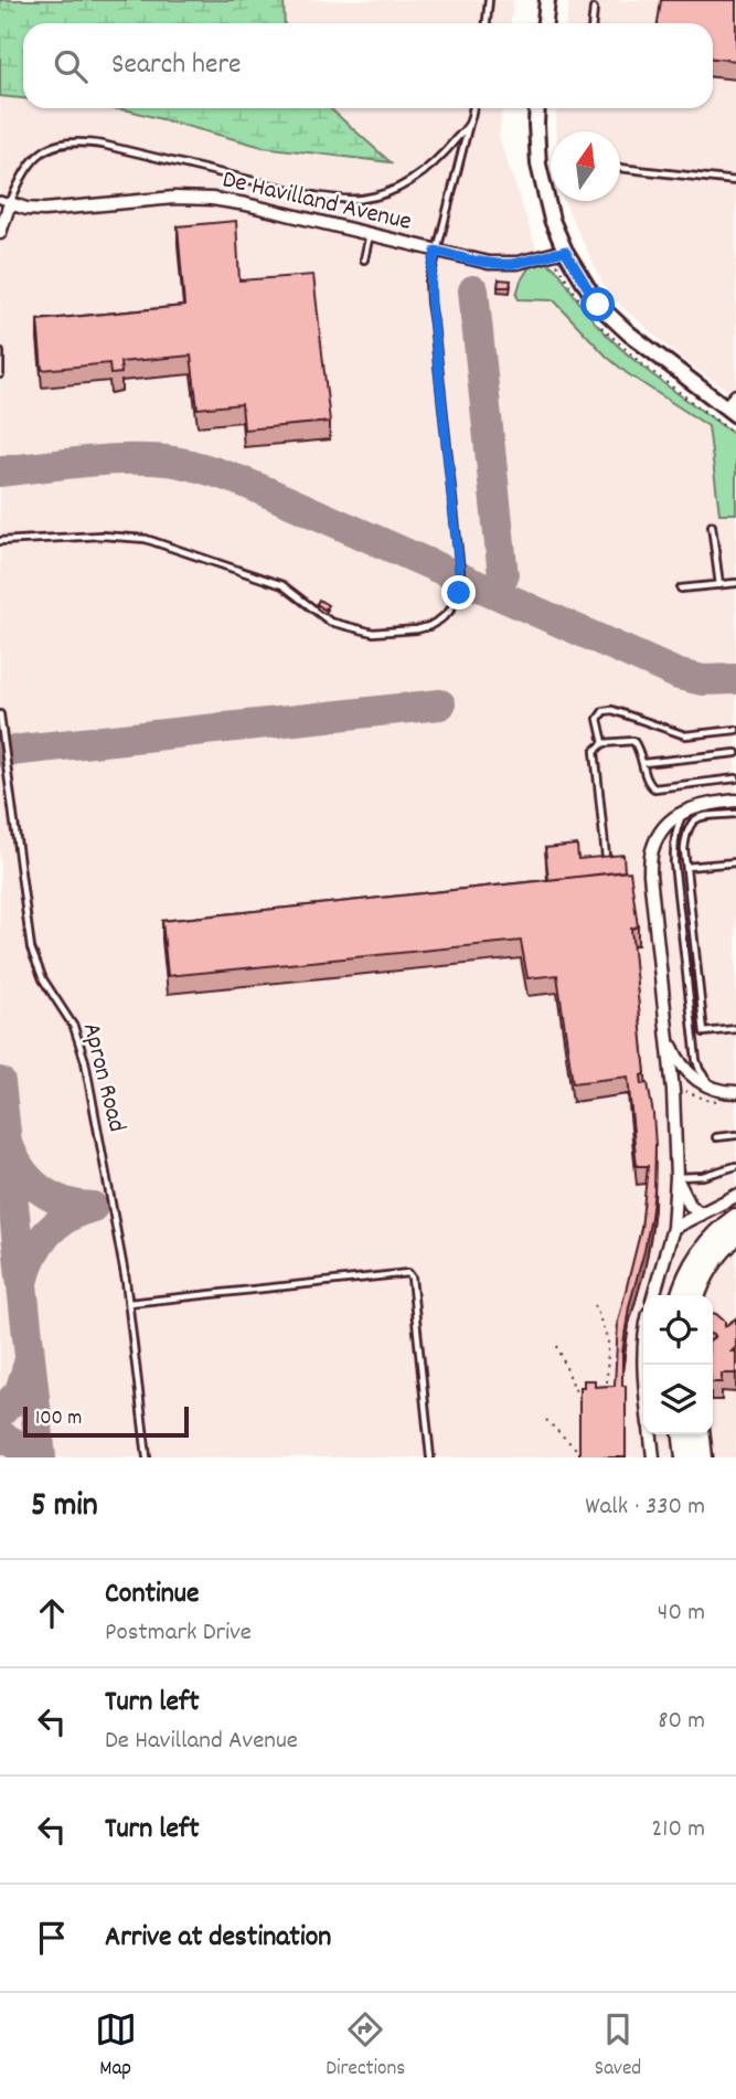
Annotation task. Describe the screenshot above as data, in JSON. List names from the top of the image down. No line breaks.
{"streets":{"street":["De Havilland Avenue"],"lane":["Apron Road"]},"scale_bar":"100 m","north":"top","page":{"search":"Search here","scale":"100 m","heading":["5 min","Walk · 330 m"],"list":[["Continue","Postmark Drive","40 m"],["Turn left","De Havilland Avenue","80 m"],["Turn left","210 m"],"Arrive at destination"],"nav":["Map","Directions","Saved"]}}
